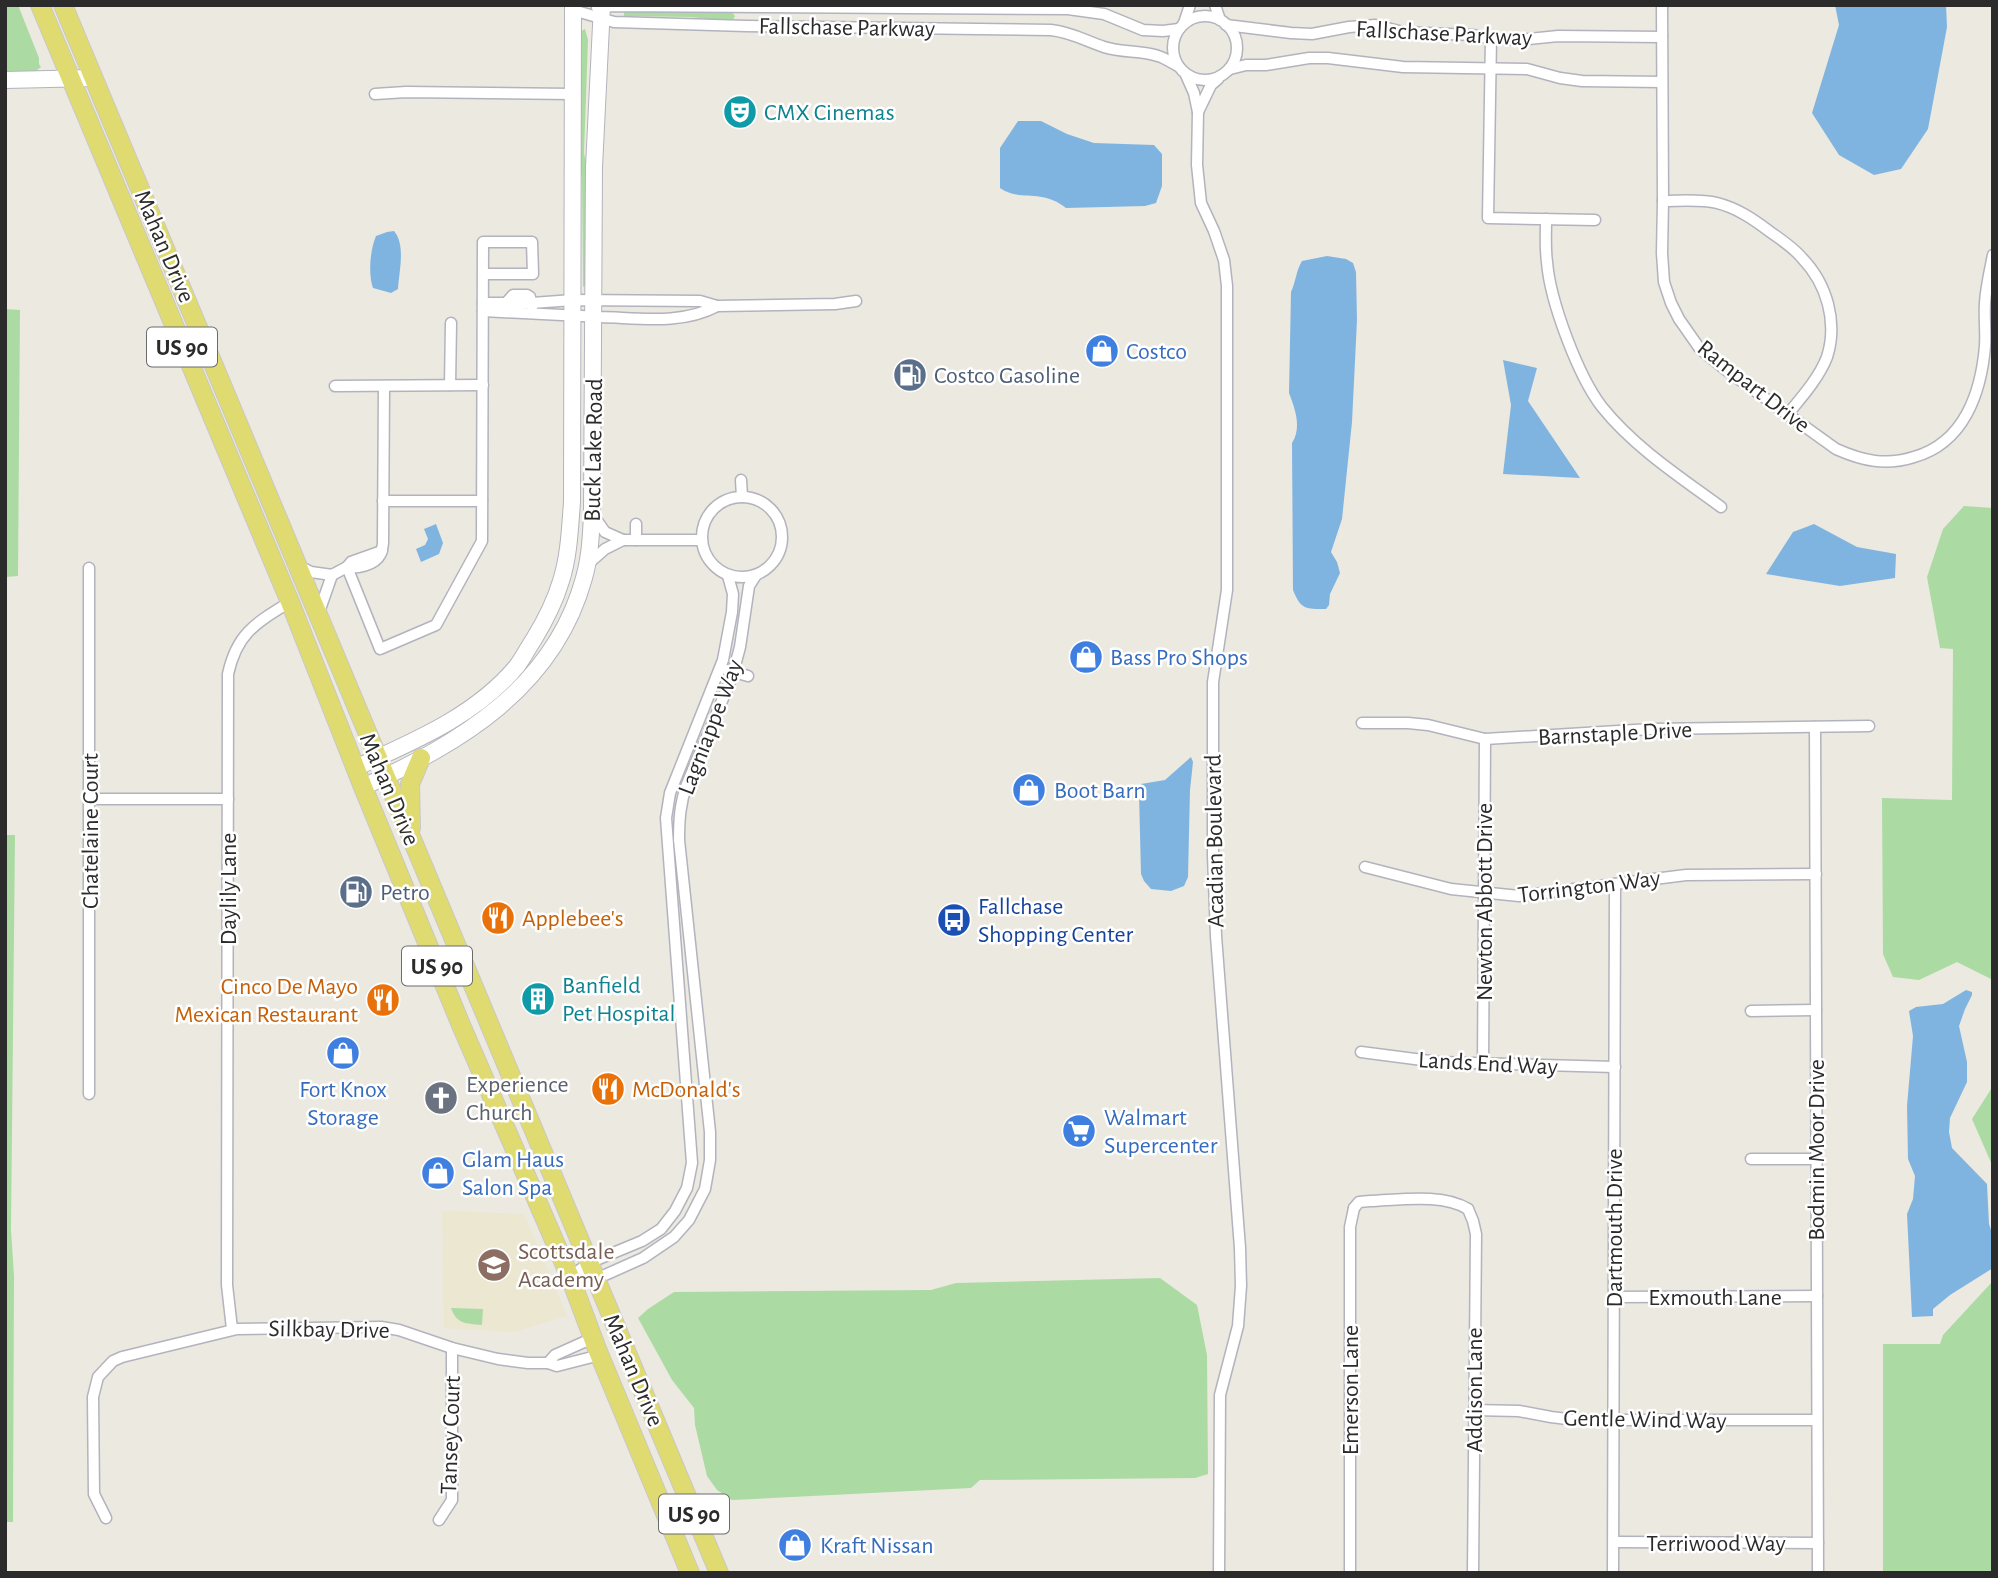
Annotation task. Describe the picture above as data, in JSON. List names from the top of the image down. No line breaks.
{"streets":{"main road":["Mahan Drive","US 90","Buck Lake Road"],"street":["Fallschase Parkway","Rampart Drive","Lagniappe Way","Barnstaple Drive","Chatelaine Court","Acadian Boulevard","Torrington Way","Daylily Lane","Newton Abbott Drive","Lands End Way","Bodmin Moor Drive","Dartmouth Drive","Exmouth Lane","Silkbay Drive","Emerson Lane","Addison Lane","Gentle Wind Way","Tansey Court","Terriwood Way"]},"crossings":[["Fallschase Parkway","Rampart Drive"],["Fallschase Parkway","Buck Lake Road"],["Fallschase Parkway","Acadian Boulevard"],["Mahan Drive","Buck Lake Road"],["Mahan Drive","Lagniappe Way"],["Mahan Drive","Daylily Lane"],["Mahan Drive","Silkbay Drive"],["Barnstaple Drive","Newton Abbott Drive"],["Barnstaple Drive","Bodmin Moor Drive"],["Torrington Way","Newton Abbott Drive"],["Torrington Way","Bodmin Moor Drive"],["Torrington Way","Dartmouth Drive"],["Daylily Lane","Silkbay Drive"],["Newton Abbott Drive","Lands End Way"],["Lands End Way","Dartmouth Drive"],["Bodmin Moor Drive","Exmouth Lane"],["Bodmin Moor Drive","Gentle Wind Way"],["Bodmin Moor Drive","Terriwood Way"],["Dartmouth Drive","Exmouth Lane"],["Dartmouth Drive","Gentle Wind Way"],["Dartmouth Drive","Terriwood Way"],["Silkbay Drive","Tansey Court"],["Emerson Lane","Addison Lane"],["Addison Lane","Gentle Wind Way"]],"places":{"theatre":["CMX Cinemas"],"shop":["Costco","Bass Pro Shops","Boot Barn","Fort Knox Storage","Glam Haus Salon Spa","Kraft Nissan"],"fuel station":["Costco Gasoline","Petro"],"restaurant":["Applebee's","Cinco De Mayo Mexican Restaurant","McDonald's"],"bus stop":["Fallchase Shopping Center"],"building":["Banfield Pet Hospital"],"church":["Experience Church"],"supermarket":["Walmart Supercenter"],"school or university":["Scottsdale Academy"]}}
